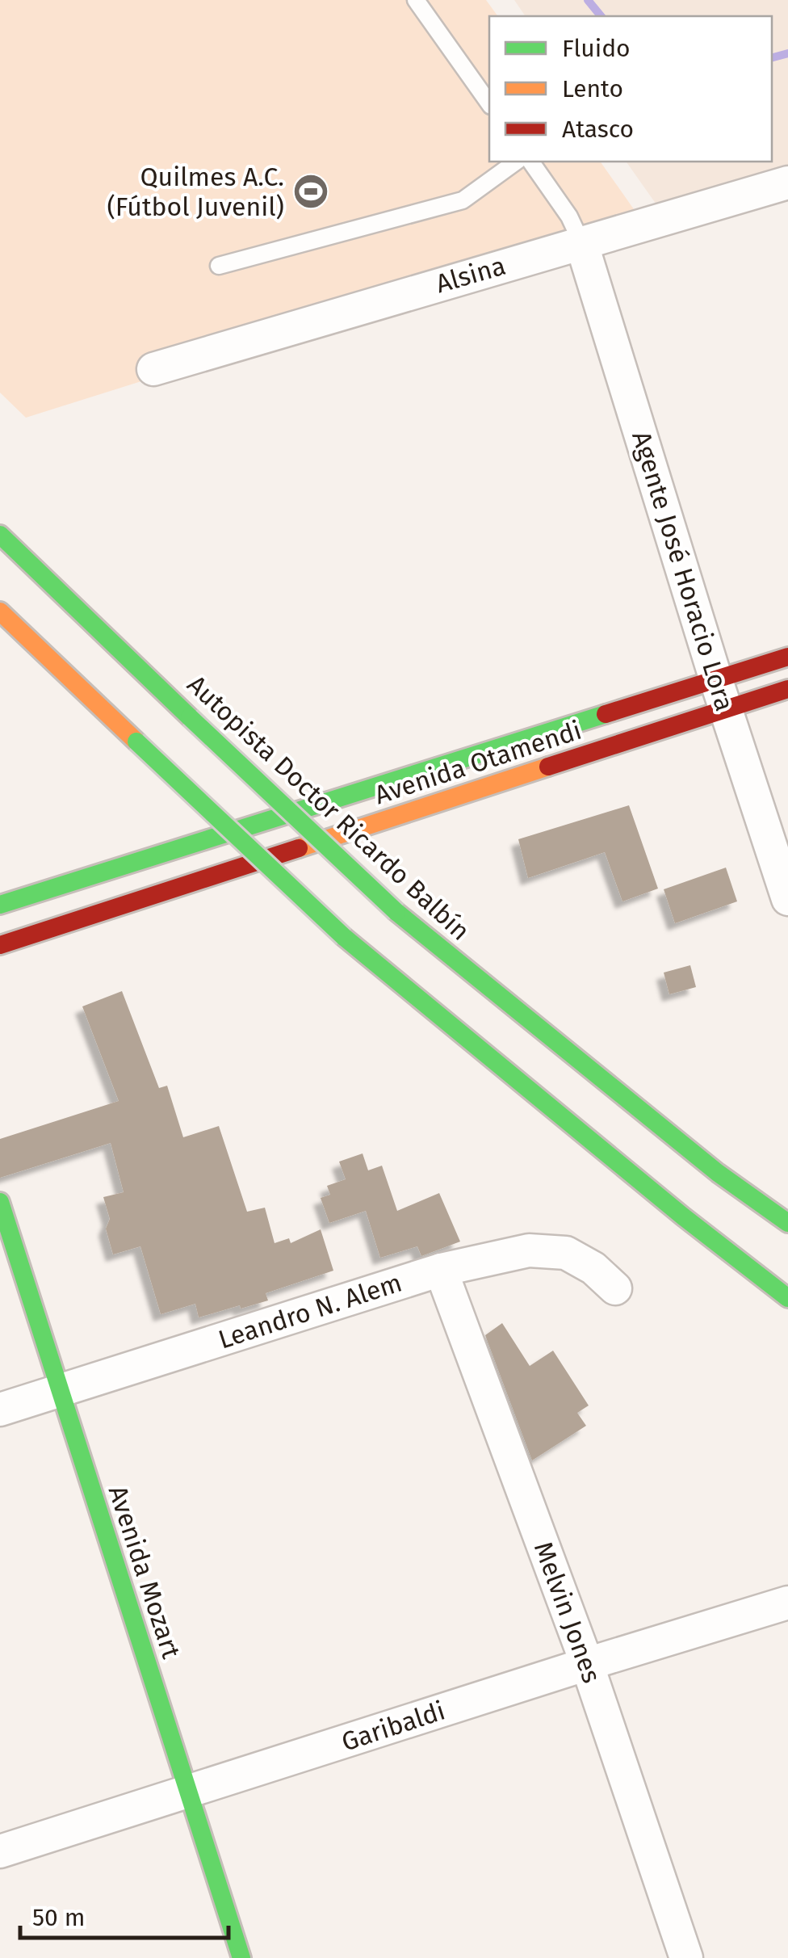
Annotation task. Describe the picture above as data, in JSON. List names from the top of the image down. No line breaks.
{"streets":{"main road":["Avenida Otamendi","Autopista Doctor Ricardo Balbín","Avenida Mozart"],"street":["Alsina","Agente José Horacio Lora","Leandro N. Alem","Melvin Jones","Garibaldi"]},"crossings":[["Alsina","Agente José Horacio Lora"],["Agente José Horacio Lora","Avenida Otamendi"],["Leandro N. Alem","Avenida Mozart"],["Leandro N. Alem","Melvin Jones"],["Avenida Mozart","Garibaldi"],["Melvin Jones","Garibaldi"]],"places":{"sports":["Quilmes A.C. (Fútbol Juvenil)"]},"legend":["Fluido","Lento","Atasco"],"scale_bar":"50 m"}
